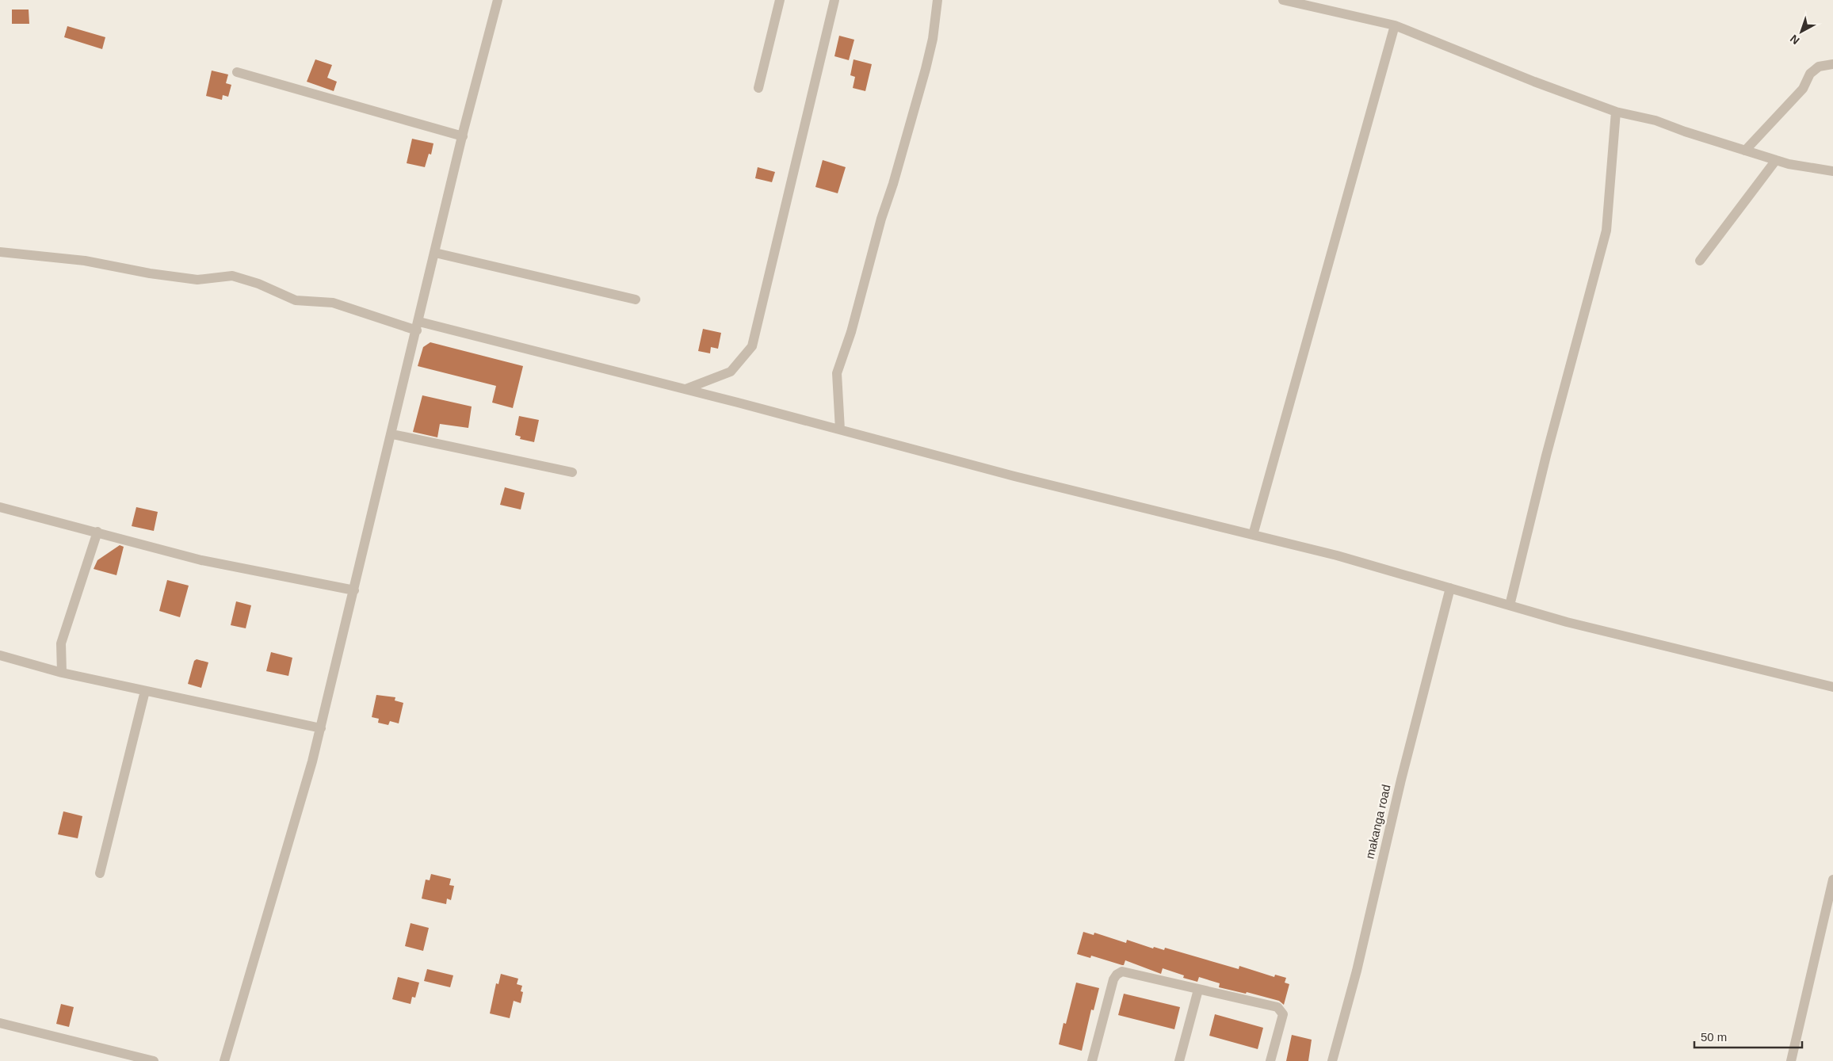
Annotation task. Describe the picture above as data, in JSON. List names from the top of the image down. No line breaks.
{"streets":{"street":["makanga road"]},"scale_bar":"50 m","north":"bottom left"}
